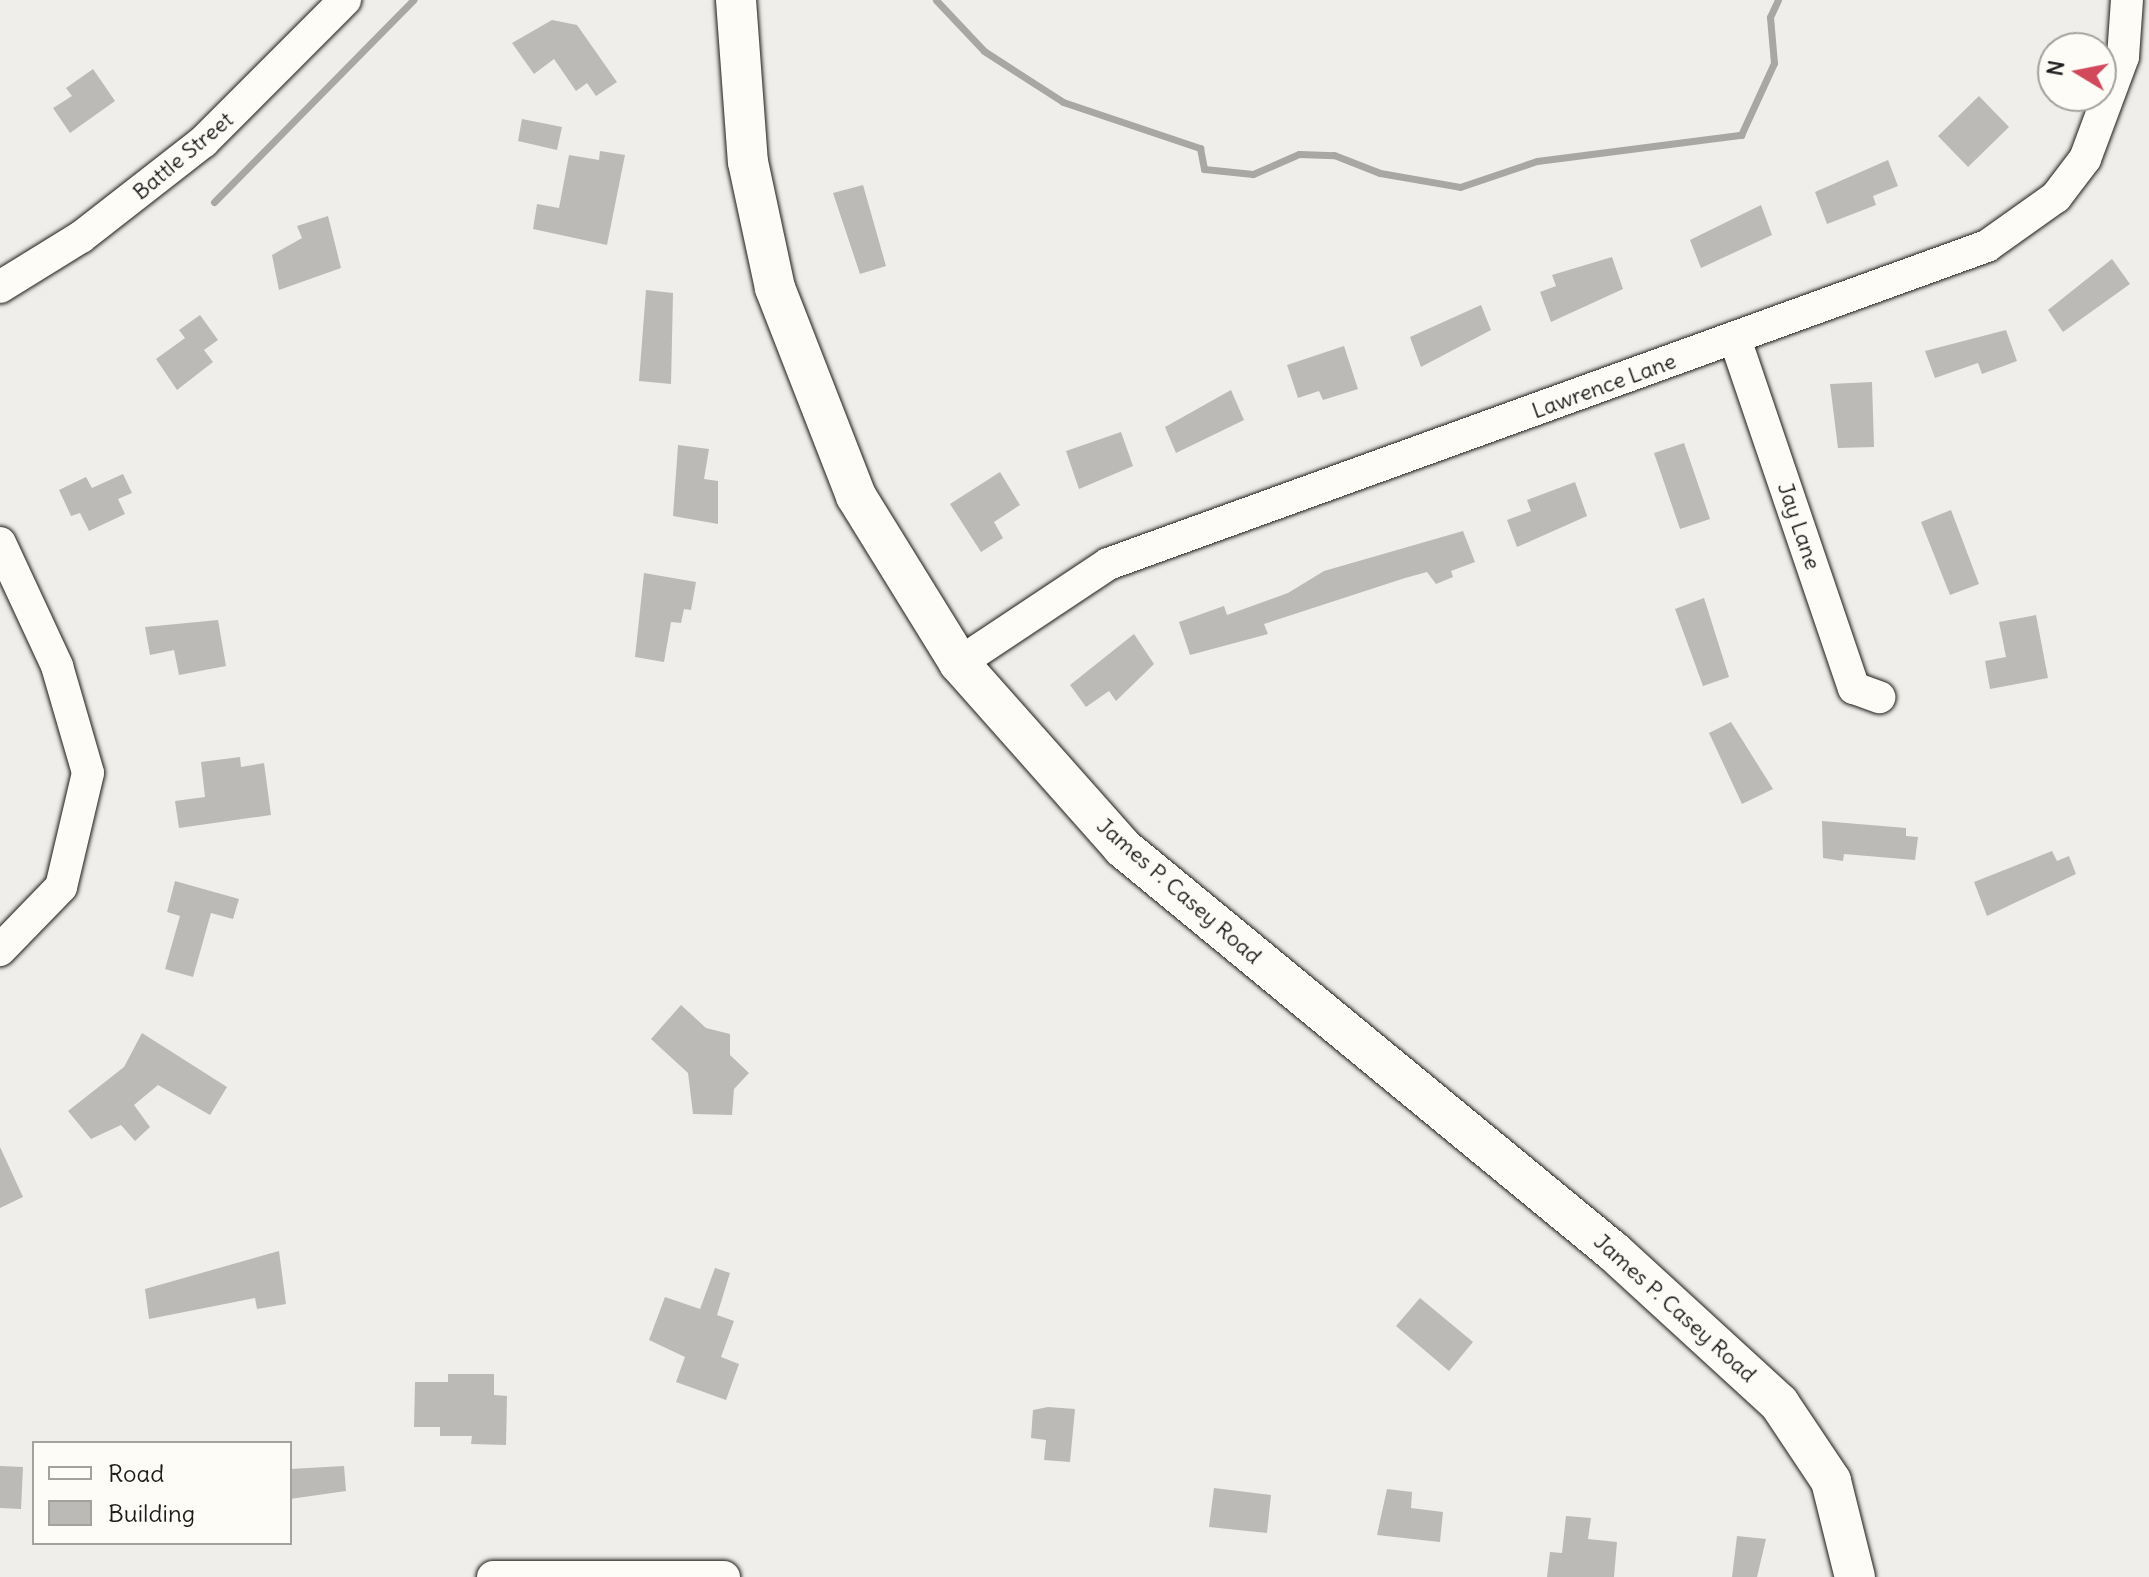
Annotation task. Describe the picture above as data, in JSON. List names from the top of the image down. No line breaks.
{"streets":{"main road":["James P. Casey Road"],"street":["Battle Street","Lawrence Lane","Jay Lane"]},"crossings":[["Lawrence Lane","Jay Lane"],["Lawrence Lane","James P. Casey Road"]],"legend":["Road","Building"],"north":"left"}
